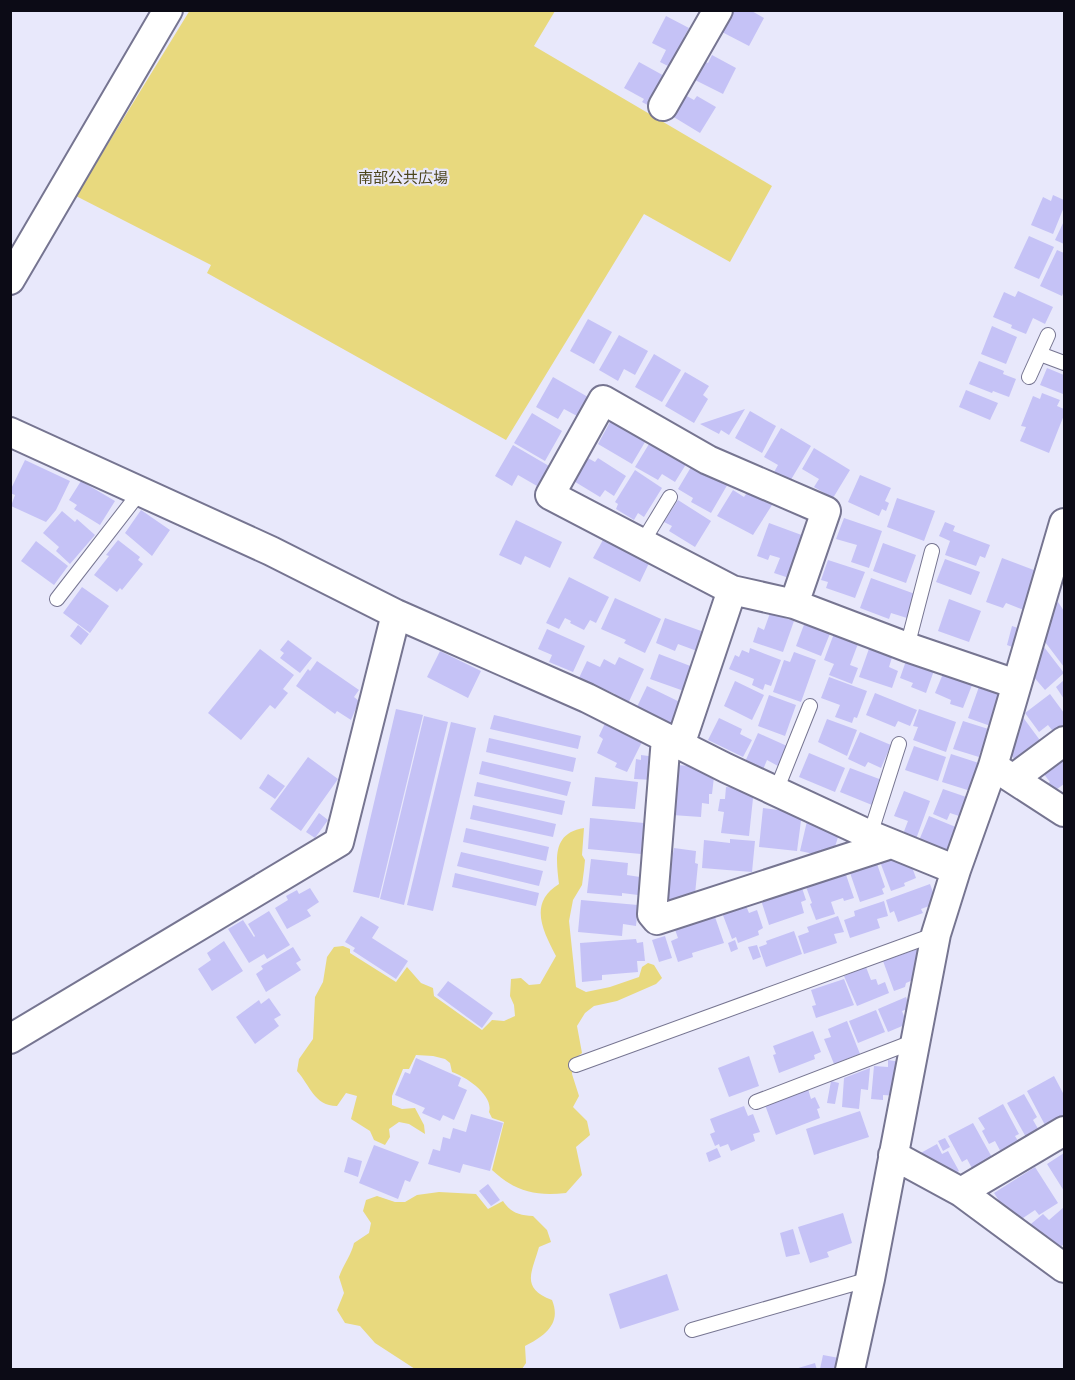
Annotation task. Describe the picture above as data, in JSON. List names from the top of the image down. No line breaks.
{"parks":["南部公共広場"]}
